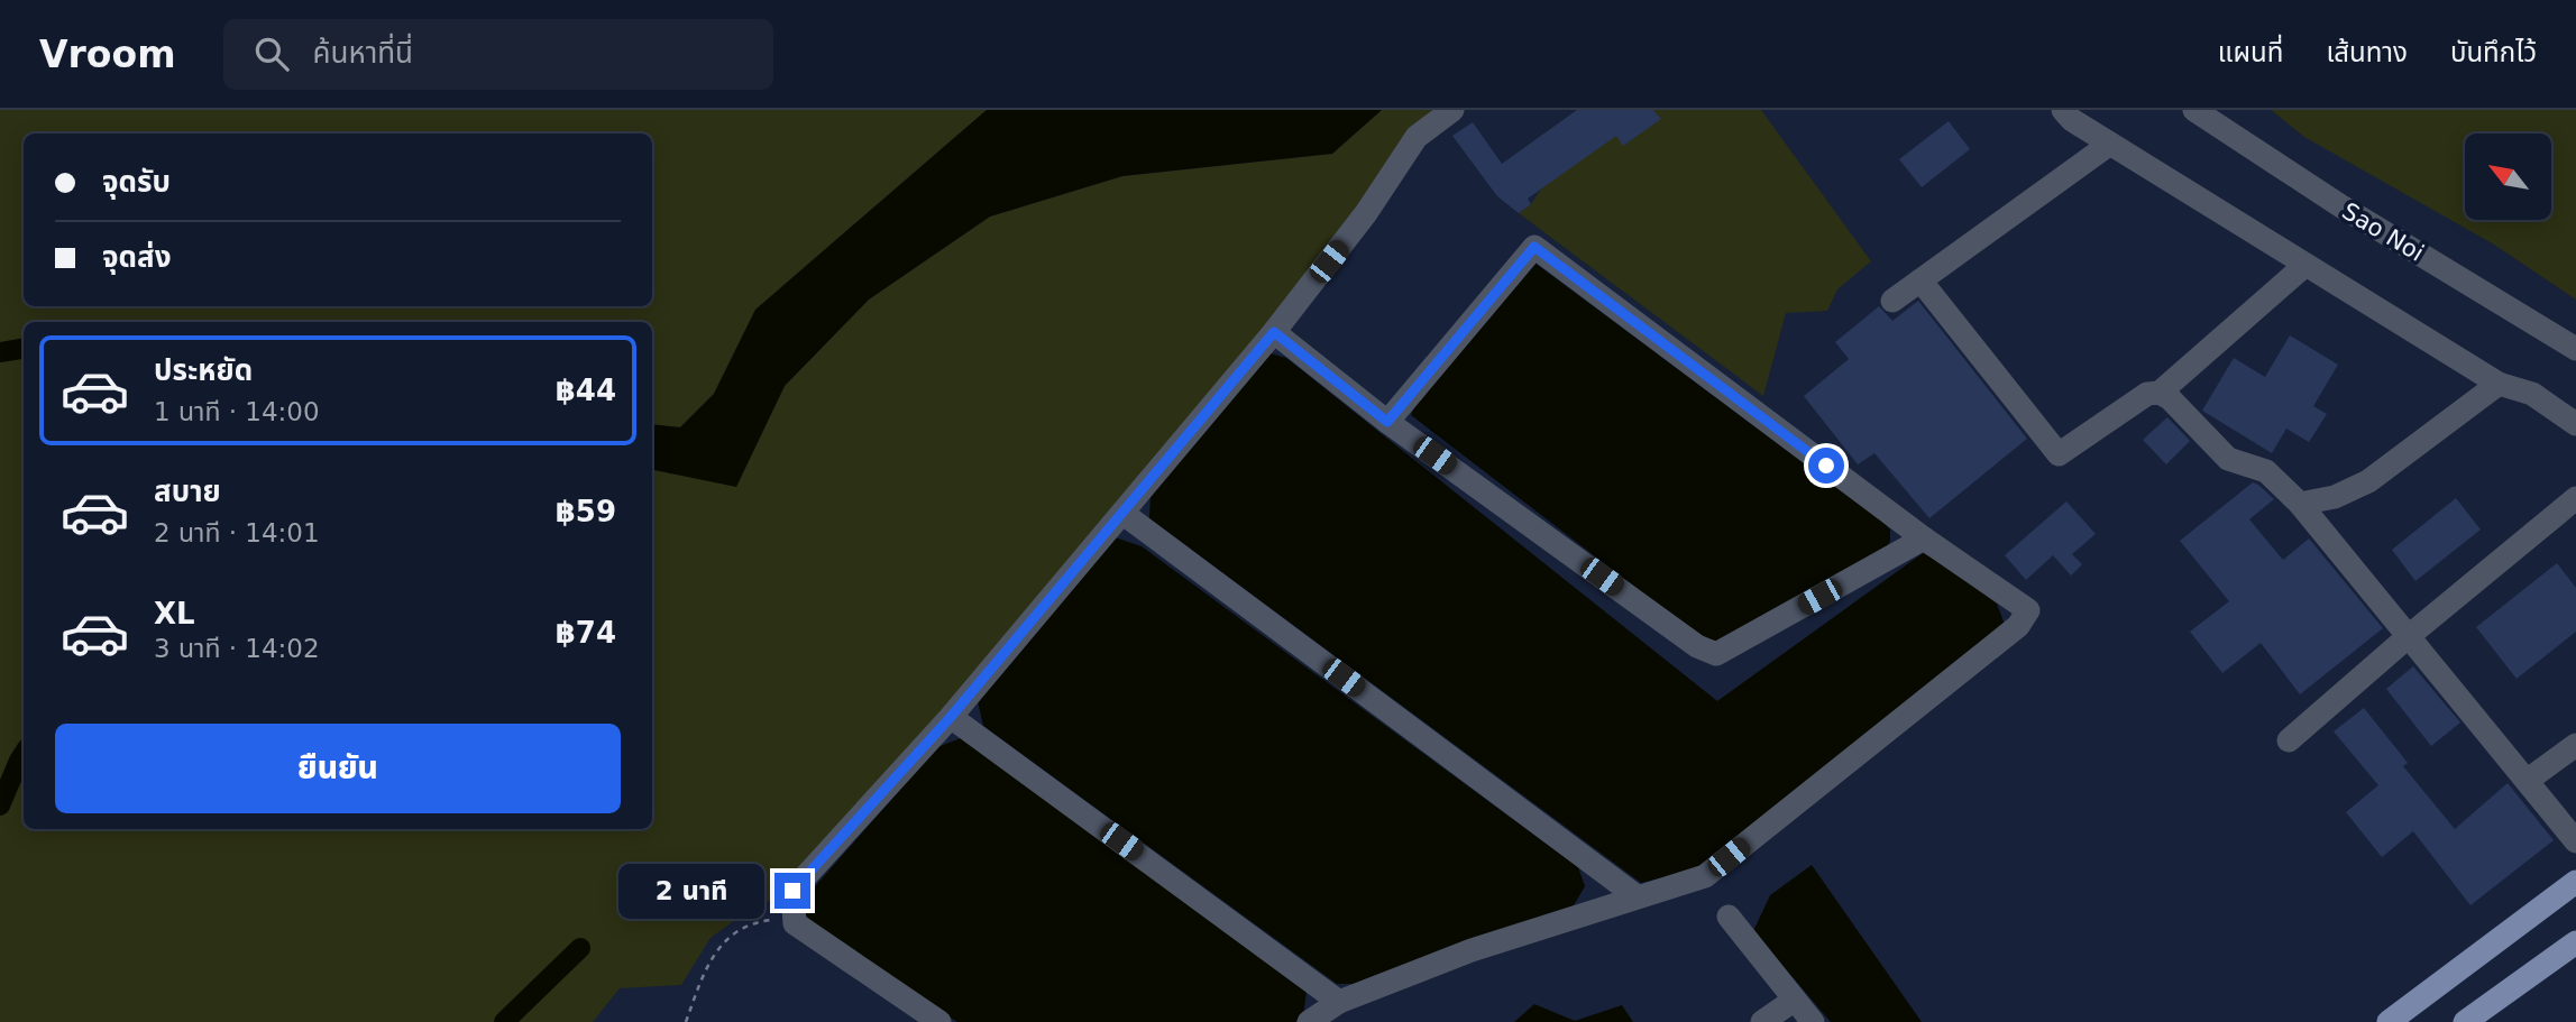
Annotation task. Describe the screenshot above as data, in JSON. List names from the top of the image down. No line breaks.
{"streets":{"street":["Sao Noi"]},"north":"top left","page":{"header":"Vroom","search":"ค้นหาที่นี่","nav":["แผนที่","เส้นทาง","บันทึกไว้"],"banner":["จุดรับ","จุดส่ง"],"list":[{"name":"ประหยัด","note":"1 นาที · 14:00","value":"฿44"},{"name":"สบาย","note":"2 นาที · 14:01","value":"฿59"},{"name":"XL","note":"3 นาที · 14:02","value":"฿74"}],"buttons":"ยืนยัน","bubble":"2 นาที"}}
